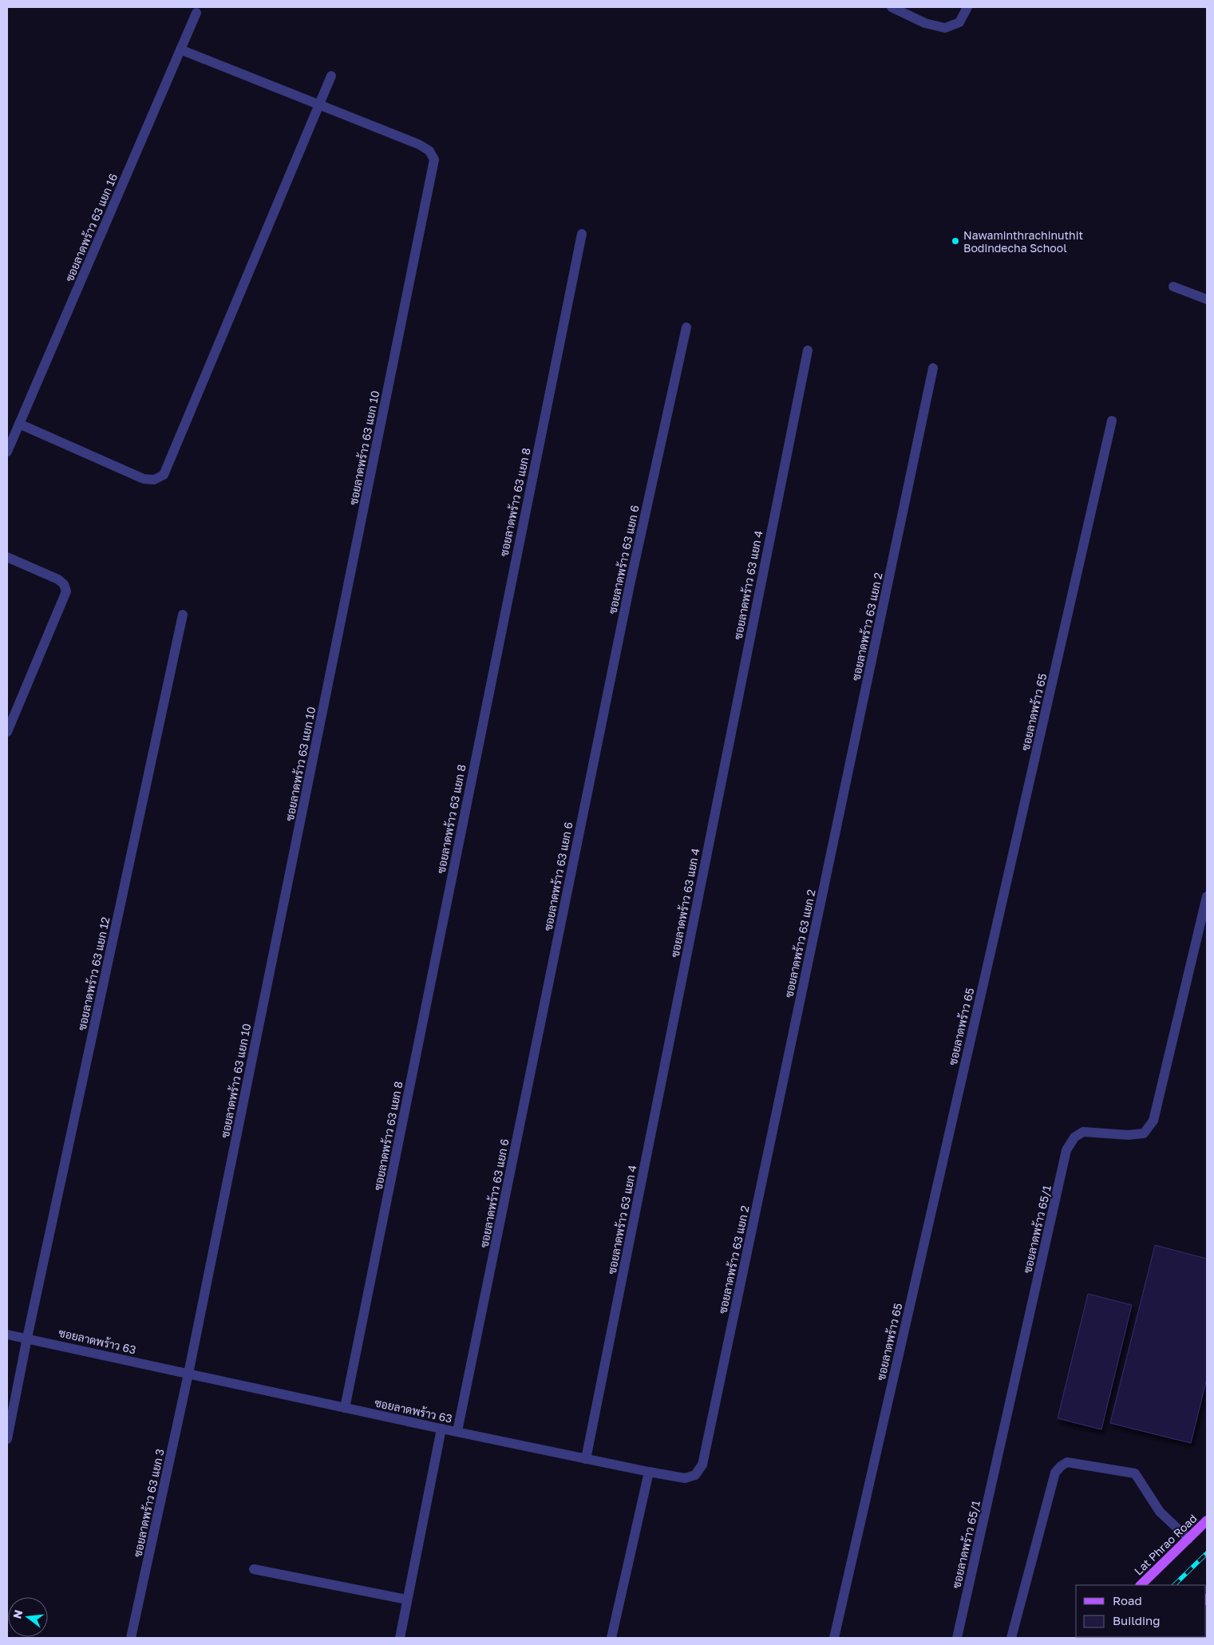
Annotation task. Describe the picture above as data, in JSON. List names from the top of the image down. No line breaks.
{"streets":{"main road":["Lat Phrao Road"],"street":["ซอยลาดพร้าว 63 แยก 16","ซอยลาดพร้าว 63 แยก 10","ซอยลาดพร้าว 63 แยก 8","ซอยลาดพร้าว 63 แยก 6","ซอยลาดพร้าว 63 แยก 4","ซอยลาดพร้าว 63 แยก 2","ซอยลาดพร้าว 65","ซอยลาดพร้าว 63 แยก 12","ซอยลาดพร้าว 65/1","ซอยลาดพร้าว 63","ซอยลาดพร้าว 63 แยก 3"]},"crossings":[["ซอยลาดพร้าว 63 แยก 10","ซอยลาดพร้าว 63"],["ซอยลาดพร้าว 63 แยก 10","ซอยลาดพร้าว 63 แยก 3"],["ซอยลาดพร้าว 63 แยก 8","ซอยลาดพร้าว 63"],["ซอยลาดพร้าว 63 แยก 6","ซอยลาดพร้าว 63"],["ซอยลาดพร้าว 63 แยก 4","ซอยลาดพร้าว 63"],["ซอยลาดพร้าว 63 แยก 2","ซอยลาดพร้าว 63"],["ซอยลาดพร้าว 63 แยก 12","ซอยลาดพร้าว 63"],["ซอยลาดพร้าว 63","ซอยลาดพร้าว 63 แยก 3"]],"places":["Nawaminthrachinuthit Bodindecha School"],"legend":["Road","Building"],"north":"left"}
